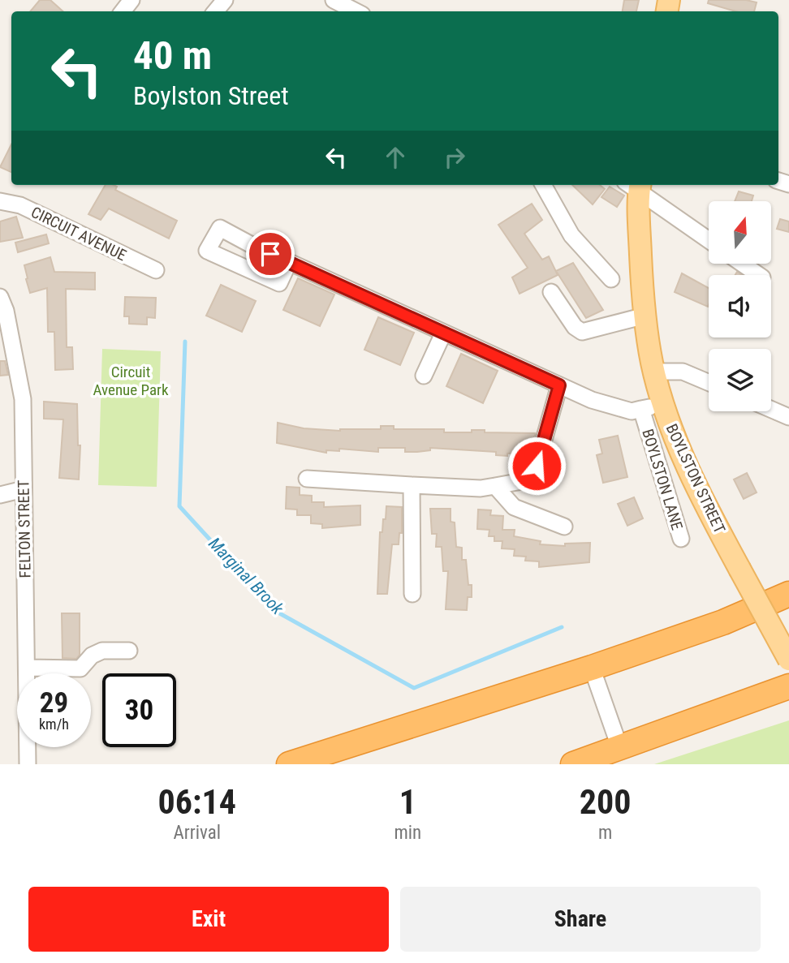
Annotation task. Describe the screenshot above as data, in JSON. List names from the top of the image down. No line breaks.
{"streets":{"main road":["BOYLSTON STREET"],"street":["CIRCUIT AVENUE","BOYLSTON LANE","FELTON STREET"]},"crossings":[["BOYLSTON STREET","BOYLSTON LANE"]],"water":["Marginal Brook"],"parks":["Circuit Avenue Park"],"north":"top","page":{"turn":["40 m","Boylston Street"],"speed":"29 km/h","limit":"30","eta":["06:14","Arrival","1","min","200","m"],"buttons":["Exit","Share"]}}
